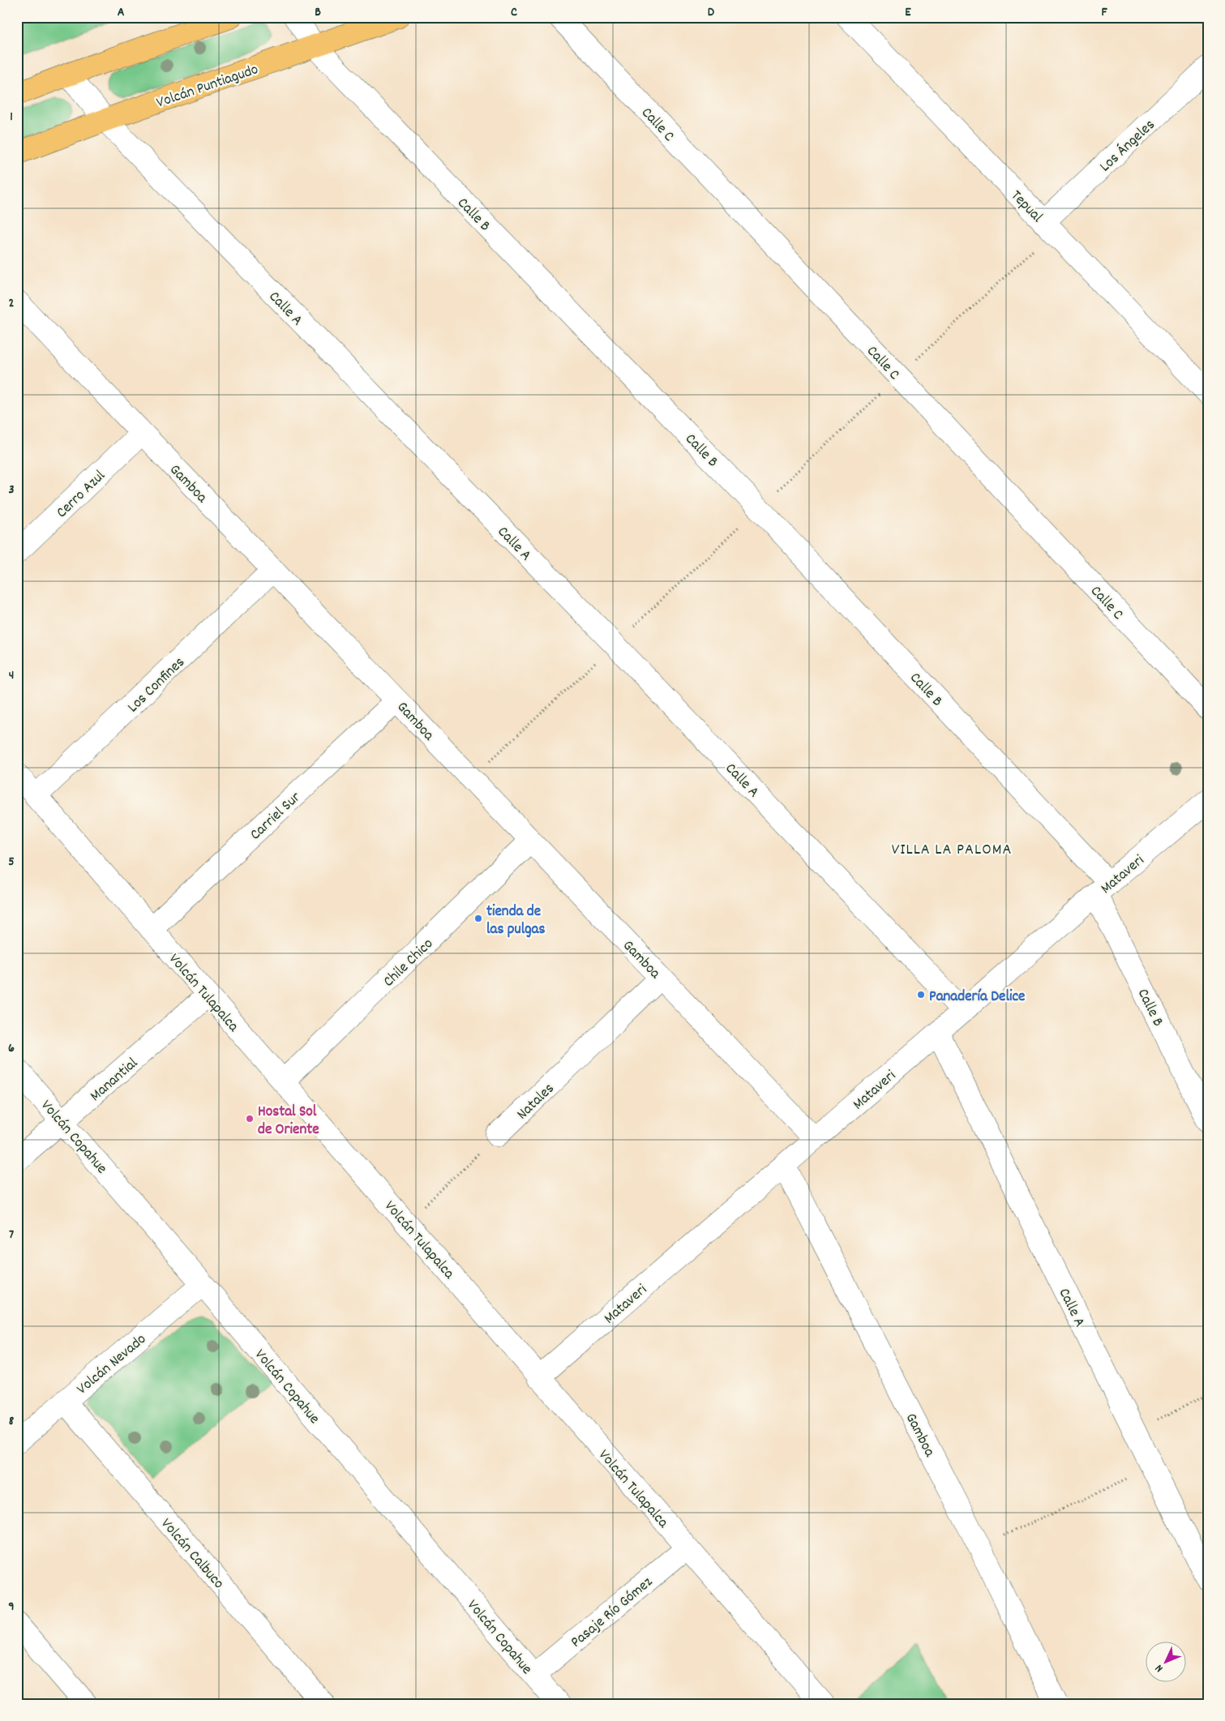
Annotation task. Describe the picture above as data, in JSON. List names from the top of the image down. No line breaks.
{"streets":{"main road":["Volcán Puntiagudo"],"street":["Calle C","Los Ángeles","Tepual","Calle B","Calle A","Gamboa","Cerro Azul","Los Confines","Carriel Sur","Mataveri","Chile Chico","Volcán Tulapalca","Manantial","Natales","Volcán Copahue","Volcán Nevado","Volcán Calbuco","Pasaje Río Gómez"]},"crossings":[["Volcán Puntiagudo","Calle B"],["Volcán Puntiagudo","Calle A"],["Los Ángeles","Tepual"],["Calle B","Mataveri"],["Calle A","Mataveri"],["Gamboa","Cerro Azul"],["Gamboa","Los Confines"],["Gamboa","Carriel Sur"],["Gamboa","Mataveri"],["Gamboa","Chile Chico"],["Gamboa","Natales"],["Los Confines","Volcán Tulapalca"],["Carriel Sur","Volcán Tulapalca"],["Mataveri","Volcán Tulapalca"],["Chile Chico","Volcán Tulapalca"],["Volcán Tulapalca","Manantial"],["Volcán Tulapalca","Pasaje Río Gómez"],["Manantial","Volcán Copahue"],["Volcán Copahue","Volcán Nevado"],["Volcán Copahue","Pasaje Río Gómez"],["Volcán Nevado","Volcán Calbuco"]],"districts":["VILLA LA PALOMA"],"places":["tienda de las pulgas","Panadería Delice","Hostal Sol de Oriente"],"north":"bottom left","grid":{"columns":["A","B","C","D","E","F"],"rows":["1","2","3","4","5","6","7","8","9"]}}
